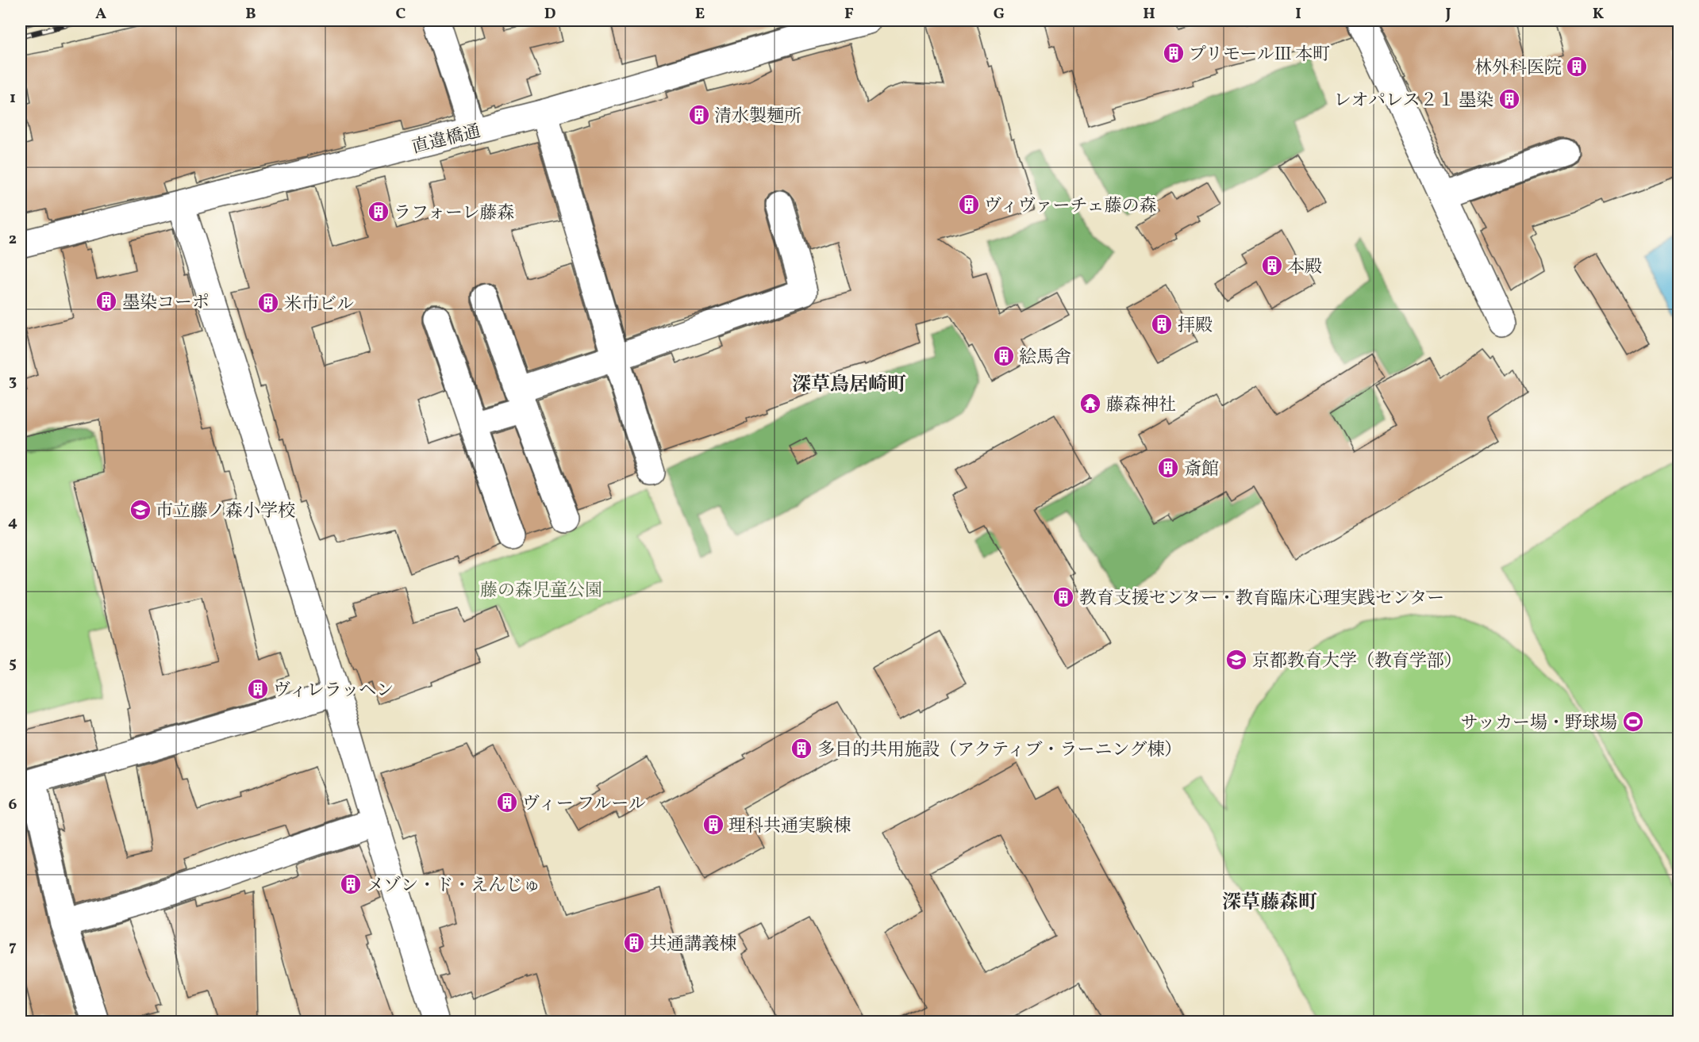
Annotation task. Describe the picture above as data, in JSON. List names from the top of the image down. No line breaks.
{"streets":{"street":["直違橋通"]},"districts":["深草鳥居崎町","深草藤森町"],"parks":["藤の森児童公園"],"places":{"building":["プリモールⅢ 本町","林外科医院","レオパレス２１ 墨染","清水製麺所","ヴィヴァーチェ藤の森","ラフォーレ藤森","本殿","墨染コーポ","米市ビル","拝殿","絵馬舎","斎館","教育支援センター・教育臨床心理実践センター","ヴィレラッヘン","多目的共用施設（アクティブ・ラーニング棟）","ヴィー フルール","理科共通実験棟","メゾン・ド・えんじゅ","共通講義棟"],"temple":["藤森神社"],"school or university":["市立藤ノ森小学校","京都教育大学（教育学部）"],"sports":["サッカー場・野球場"]},"grid":{"columns":["A","B","C","D","E","F","G","H","I","J","K"],"rows":["1","2","3","4","5","6","7"]}}
